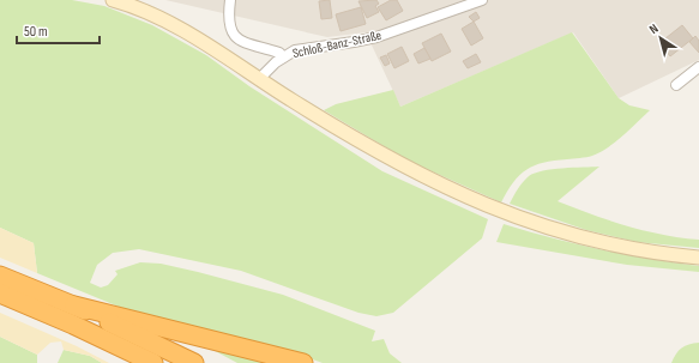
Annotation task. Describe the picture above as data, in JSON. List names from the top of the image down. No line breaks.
{"streets":{"street":["Schloß-Banz-Straße"]},"scale_bar":"50 m","north":"top left"}
